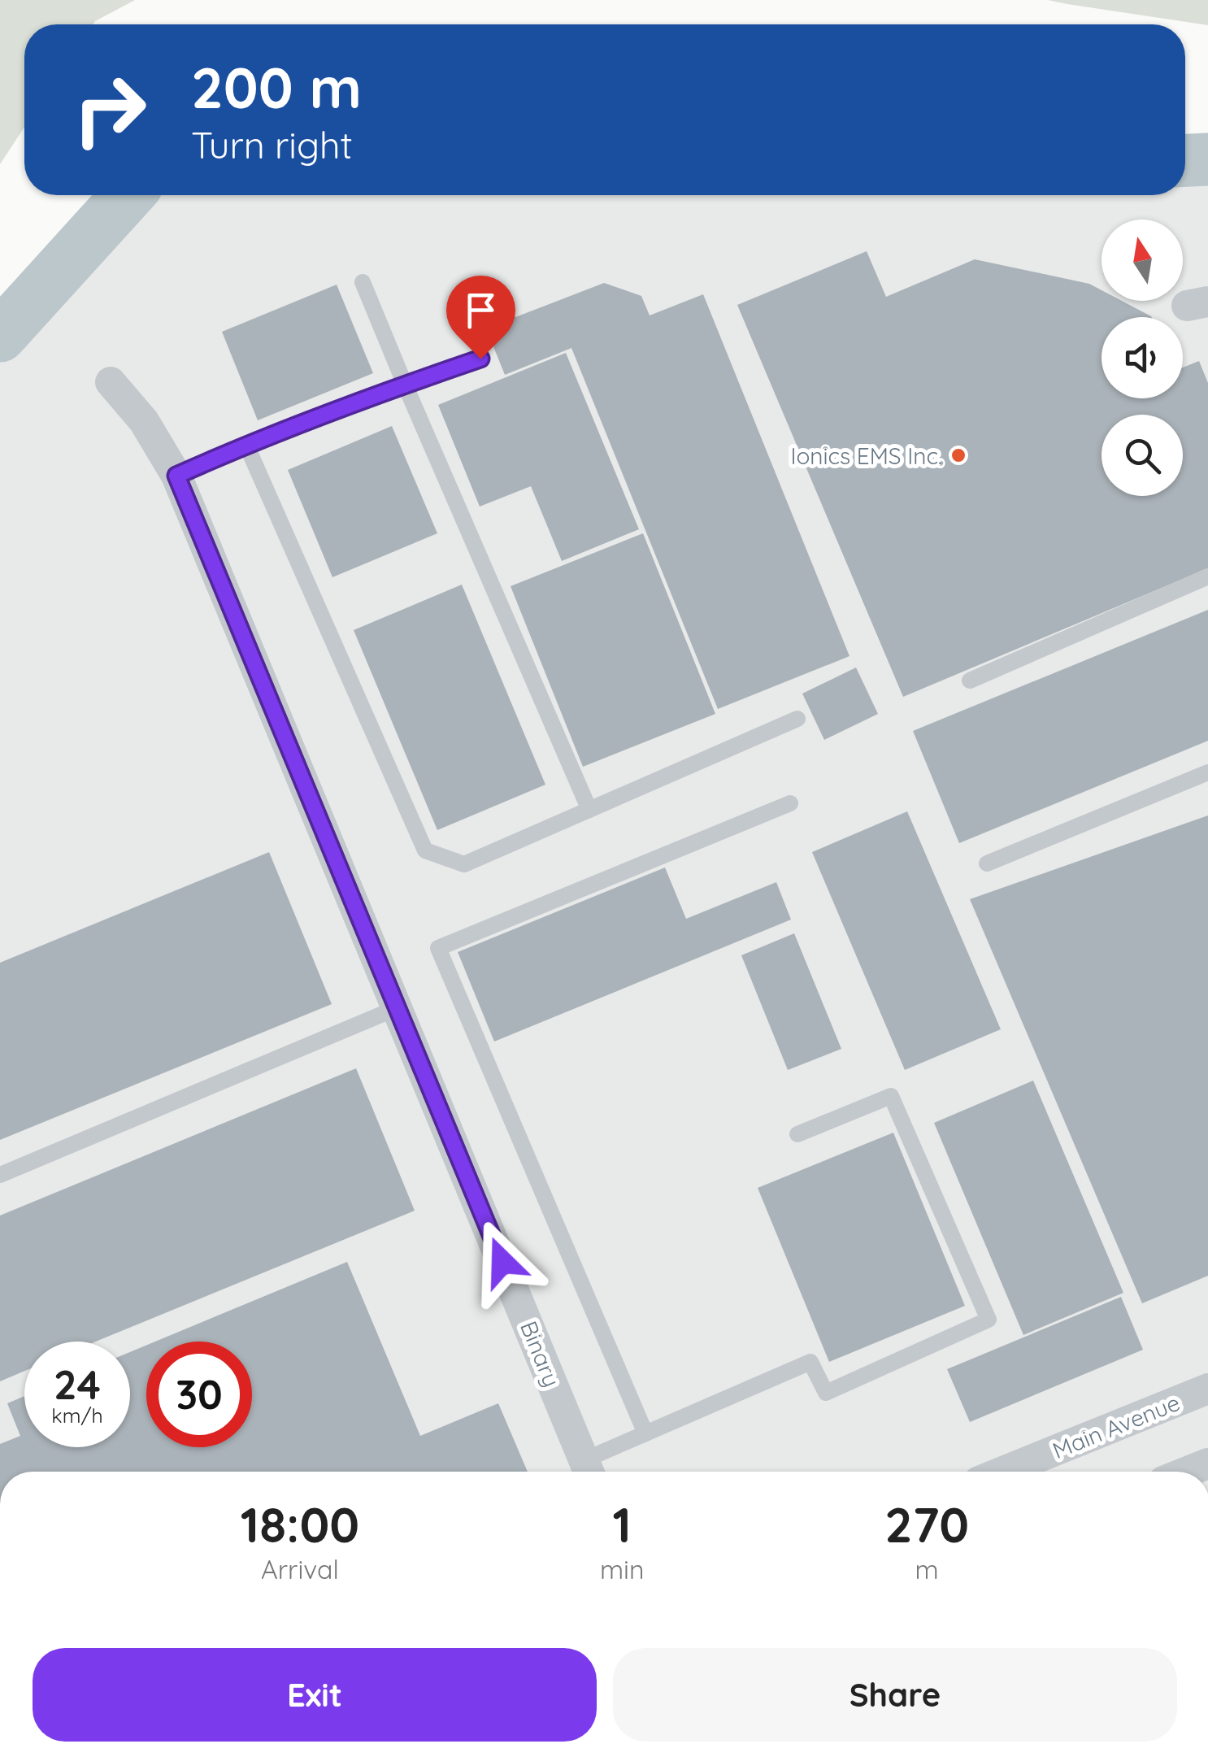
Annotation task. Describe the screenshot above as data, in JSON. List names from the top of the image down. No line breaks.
{"streets":{"street":["Binary","Main Avenue"]},"places":["Ionics EMS Inc."],"north":"top","page":{"turn":["200 m","Turn right"],"speed":"24 km/h","limit":"30","eta":["18:00","Arrival","1","min","270","m"],"buttons":["Exit","Share"]}}
